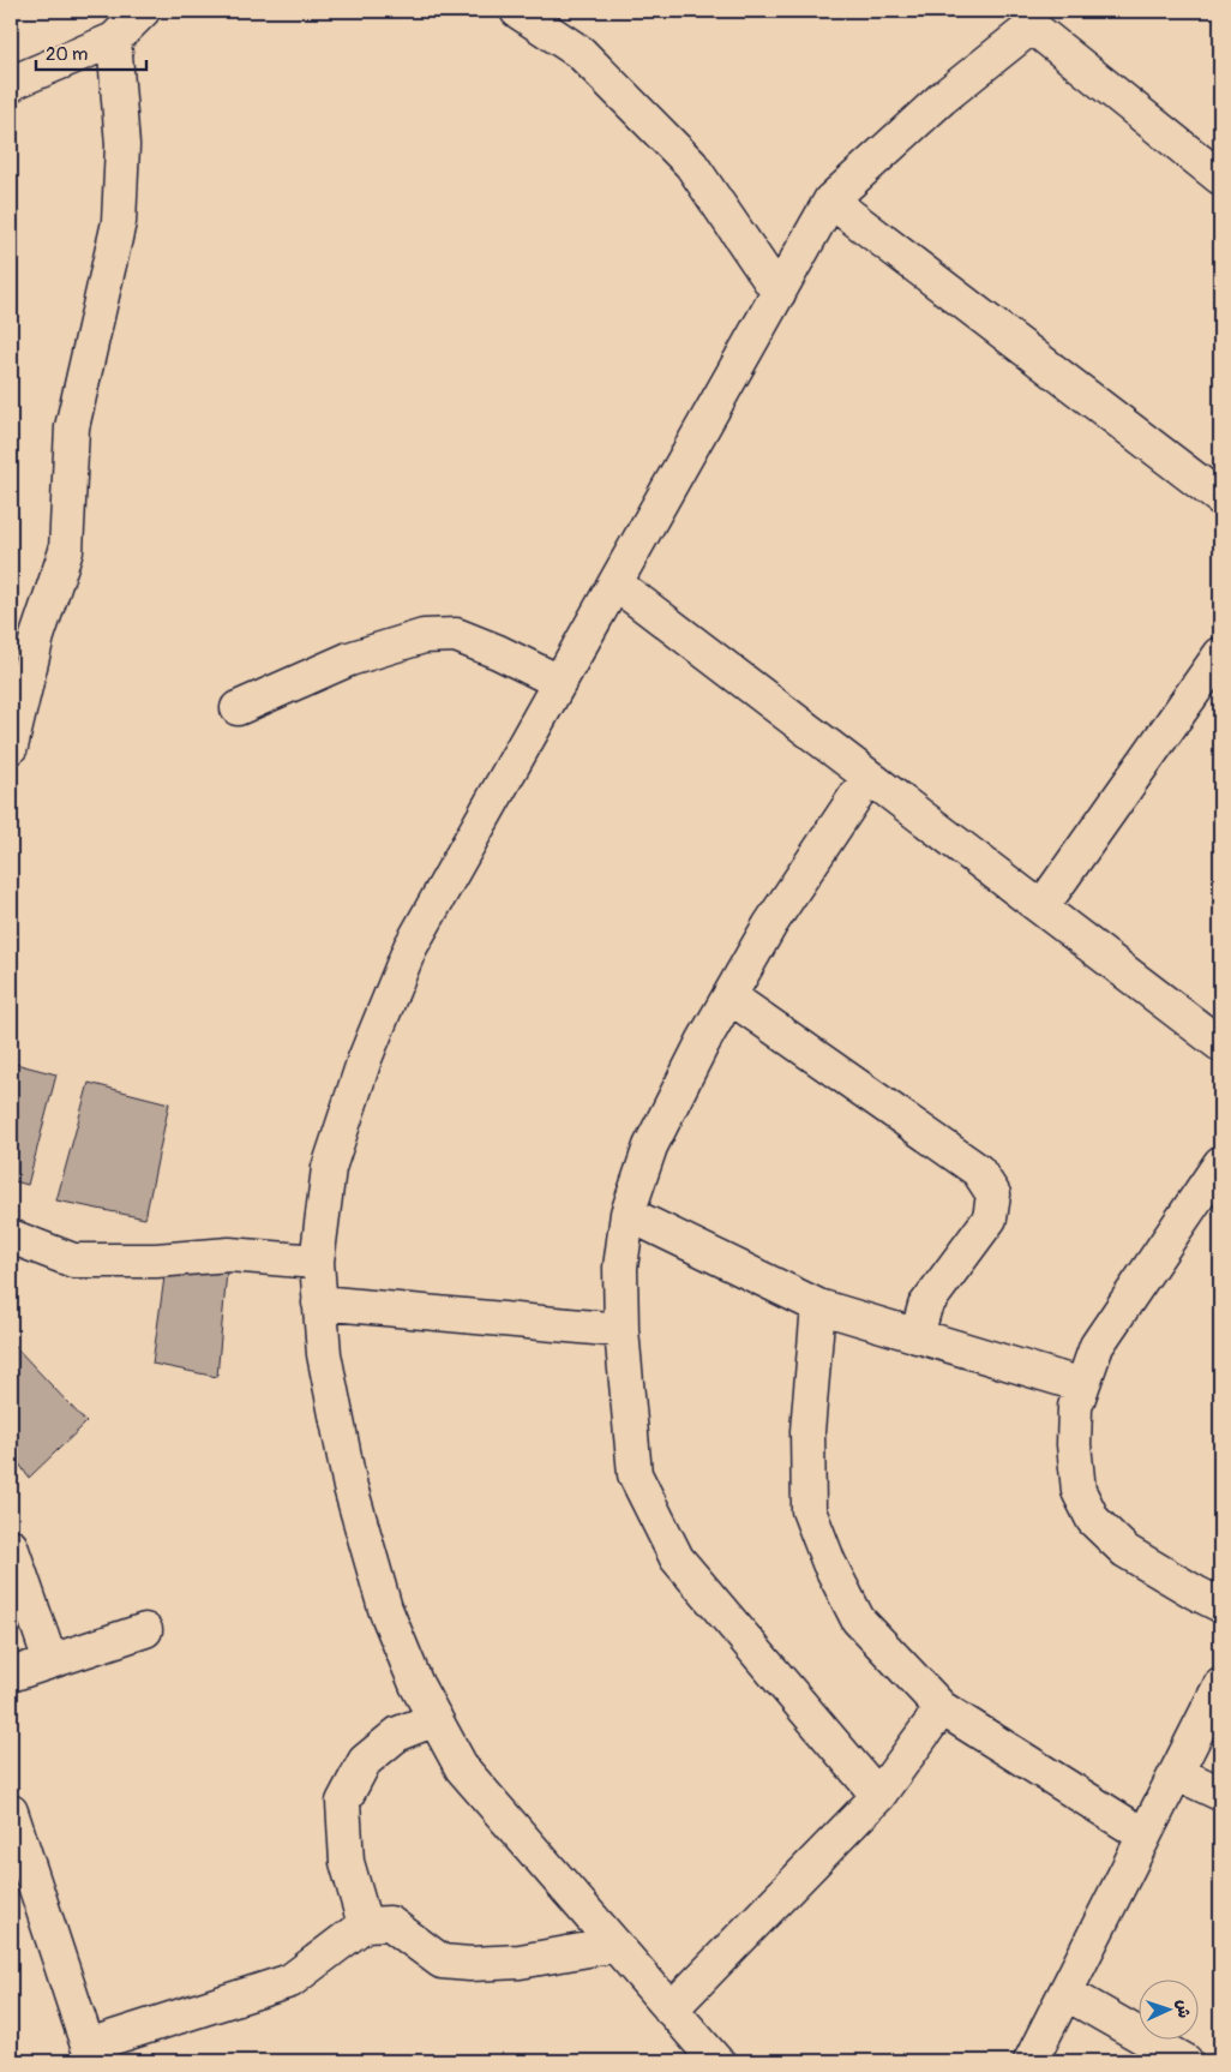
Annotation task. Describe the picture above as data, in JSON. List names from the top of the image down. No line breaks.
{"scale_bar":"20 m","north":"right"}
